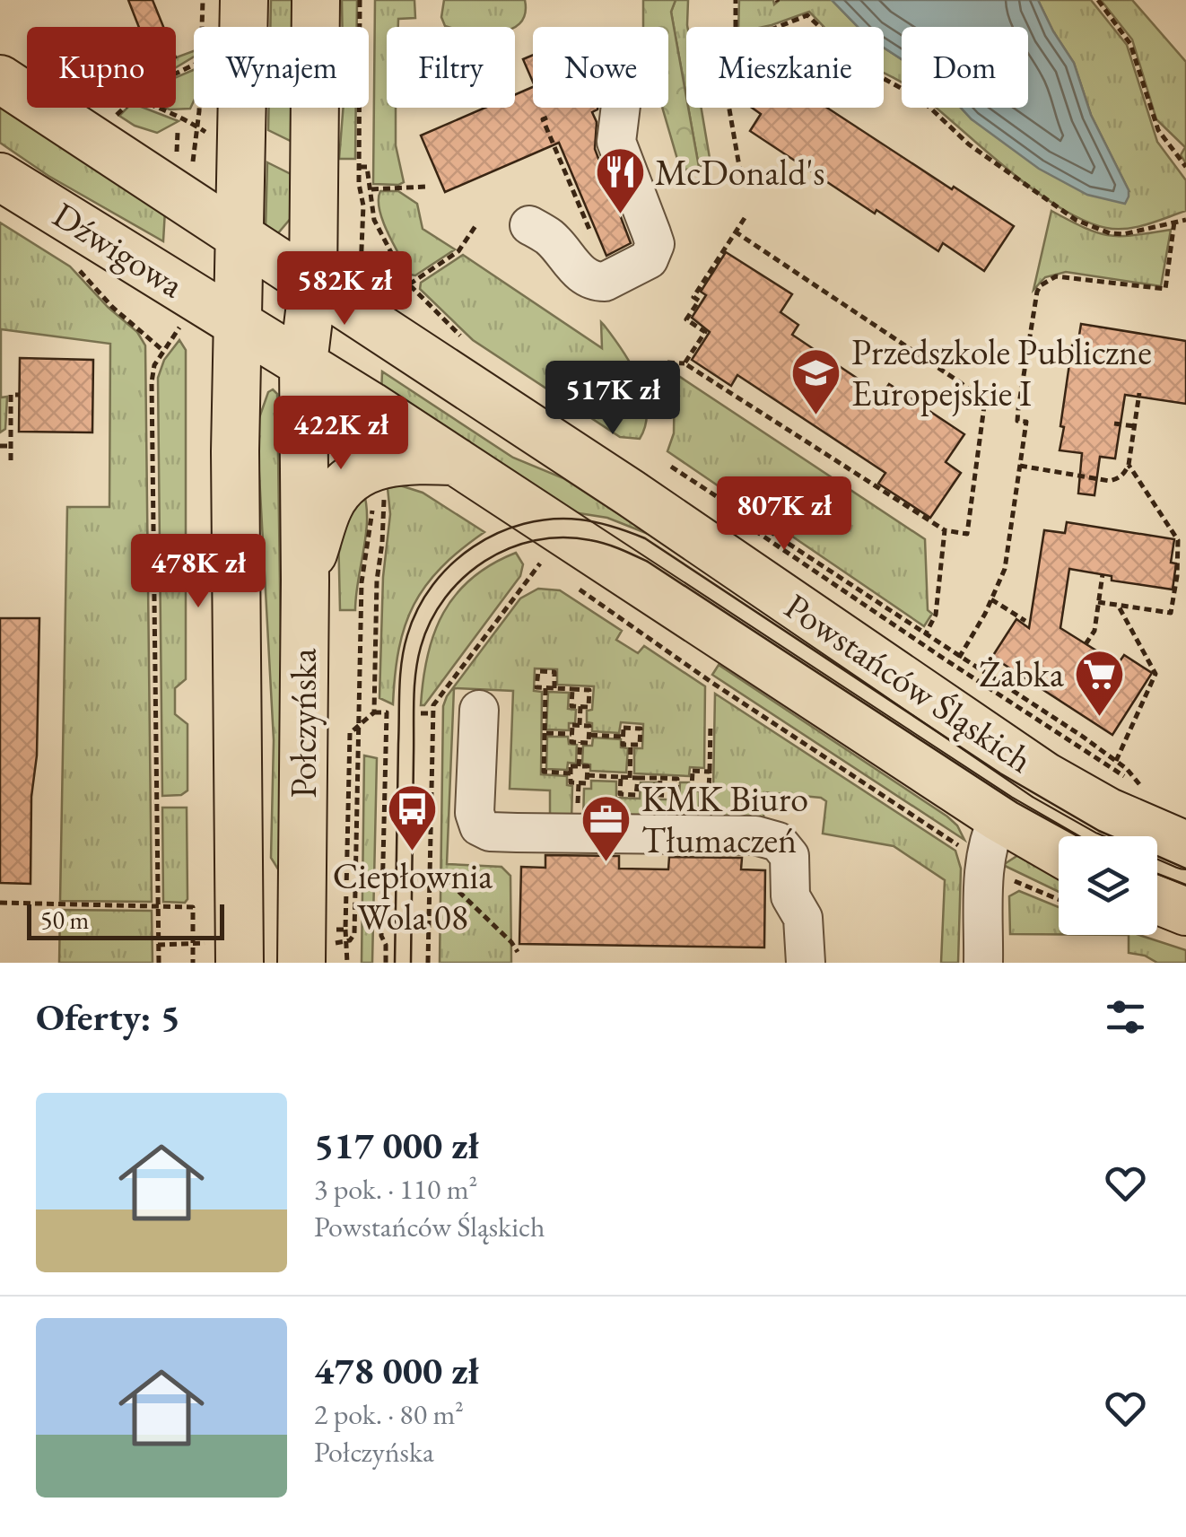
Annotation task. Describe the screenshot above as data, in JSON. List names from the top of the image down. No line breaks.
{"streets":{"main road":["Dźwigowa","Powstańców Śląskich","Połczyńska"]},"crossings":[["Dźwigowa","Powstańców Śląskich"],["Dźwigowa","Połczyńska"],["Powstańców Śląskich","Połczyńska"]],"places":{"restaurant":["McDonald's"],"school or university":["Przedszkole Publiczne Europejskie I"],"supermarket":["Żabka"],"bus stop":["Ciepłownia Wola 08"],"office":["KMK Biuro Tłumaczeń"]},"scale_bar":"50 m","page":{"chip":["Kupno","Wynajem","Filtry","Nowe","Mieszkanie","Dom"],"price":["582K zł","517K zł","422K zł","807K zł","478K zł"],"scale":"50 m","heading":"Oferty: 5","list":[{"name":"517 000 zł","note":"3 pok. · 110 m² · Powstańców Śląskich"},{"name":"478 000 zł","note":"2 pok. · 80 m² · Połczyńska"}]}}
